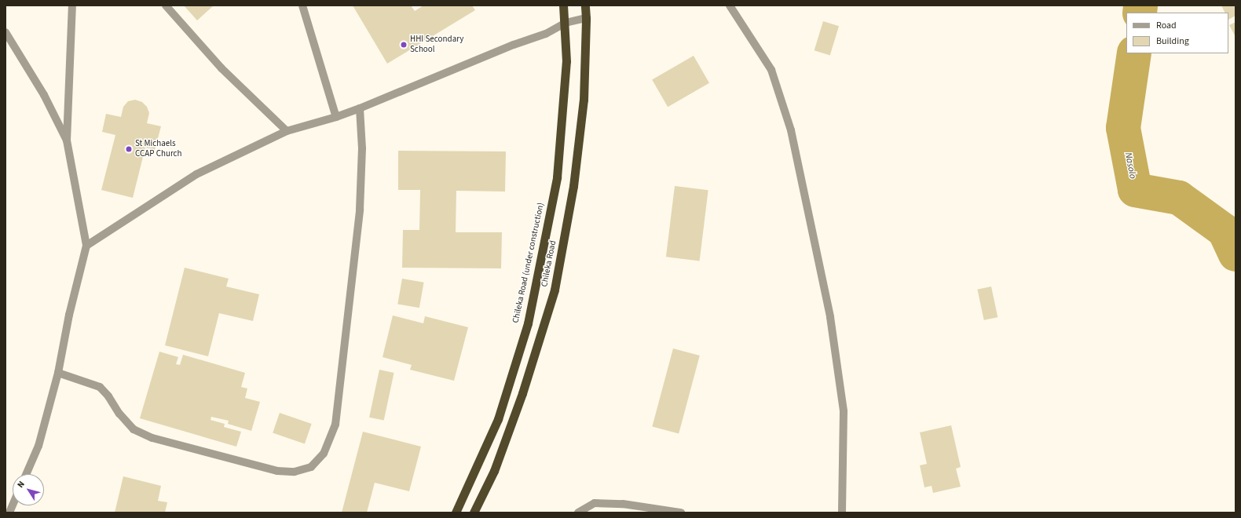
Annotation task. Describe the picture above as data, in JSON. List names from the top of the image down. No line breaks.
{"streets":{"highway":["Chileka Road (under construction)","Chileka Road"]},"water":["Nasolo"],"places":["HHI Secondary School","St Michaels CCAP Church"],"legend":["Road","Building"],"north":"top left"}
